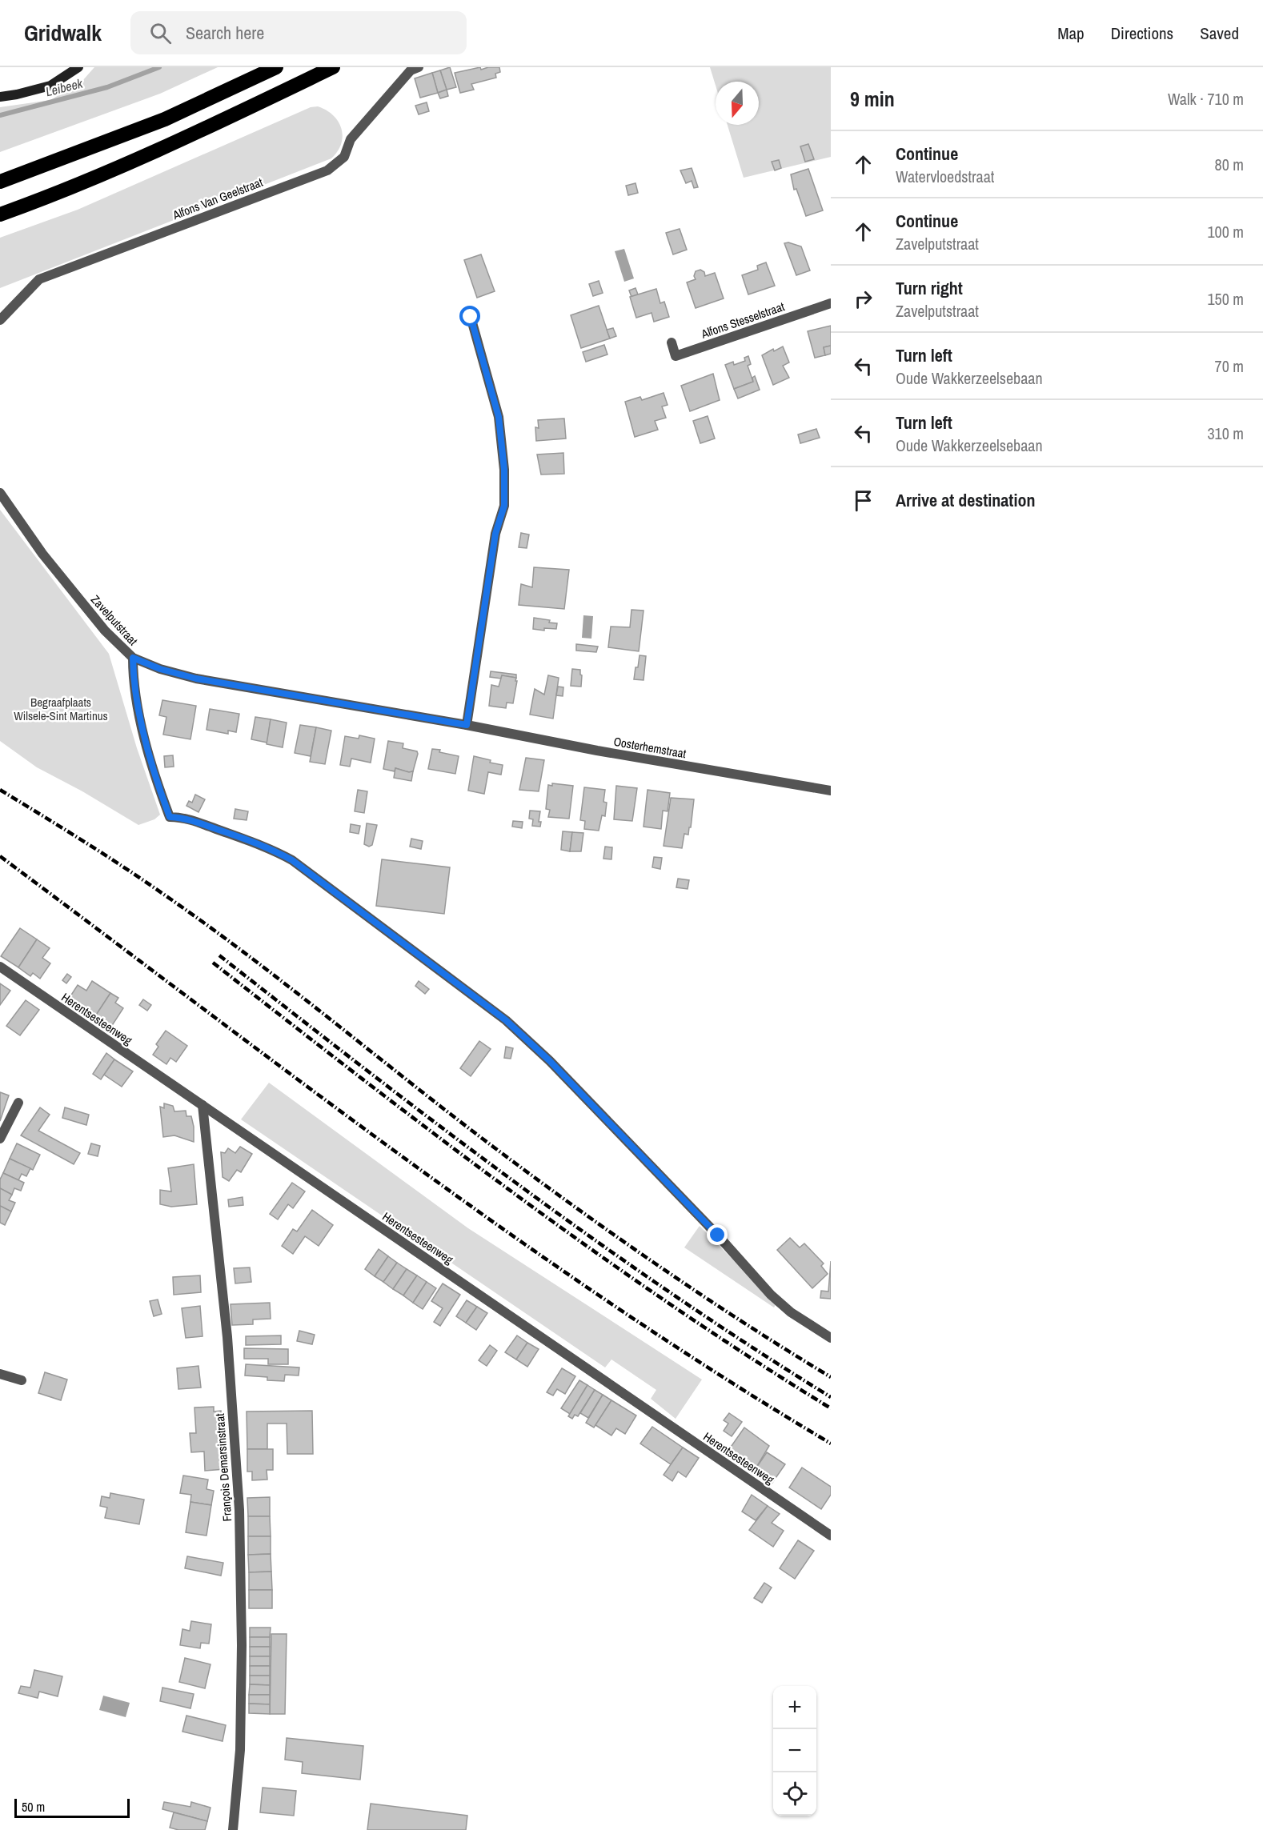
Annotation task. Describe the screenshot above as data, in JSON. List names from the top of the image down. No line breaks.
{"streets":{"street":["Alfons Van Geelstraat","Alfons Stesselstraat","Zavelputstraat","Oosterhemstraat","Herentsesteenweg","François Demarsinstraat"]},"crossings":[["Zavelputstraat","Oosterhemstraat"],["Herentsesteenweg","François Demarsinstraat"]],"water":["Leibeek"],"parks":["Begraafplaats Wilsele-Sint Martinus"],"scale_bar":"50 m","north":"bottom","page":{"header":"Gridwalk","search":"Search here","nav":["Map","Directions","Saved"],"heading":["9 min","Walk · 710 m"],"list":[["Continue","Watervloedstraat","80 m"],["Continue","Zavelputstraat","100 m"],["Turn right","Zavelputstraat","150 m"],["Turn left","Oude Wakkerzeelsebaan","70 m"],["Turn left","Oude Wakkerzeelsebaan","310 m"],"Arrive at destination"],"map_buttons":["+","−"],"scale":"50 m"}}
